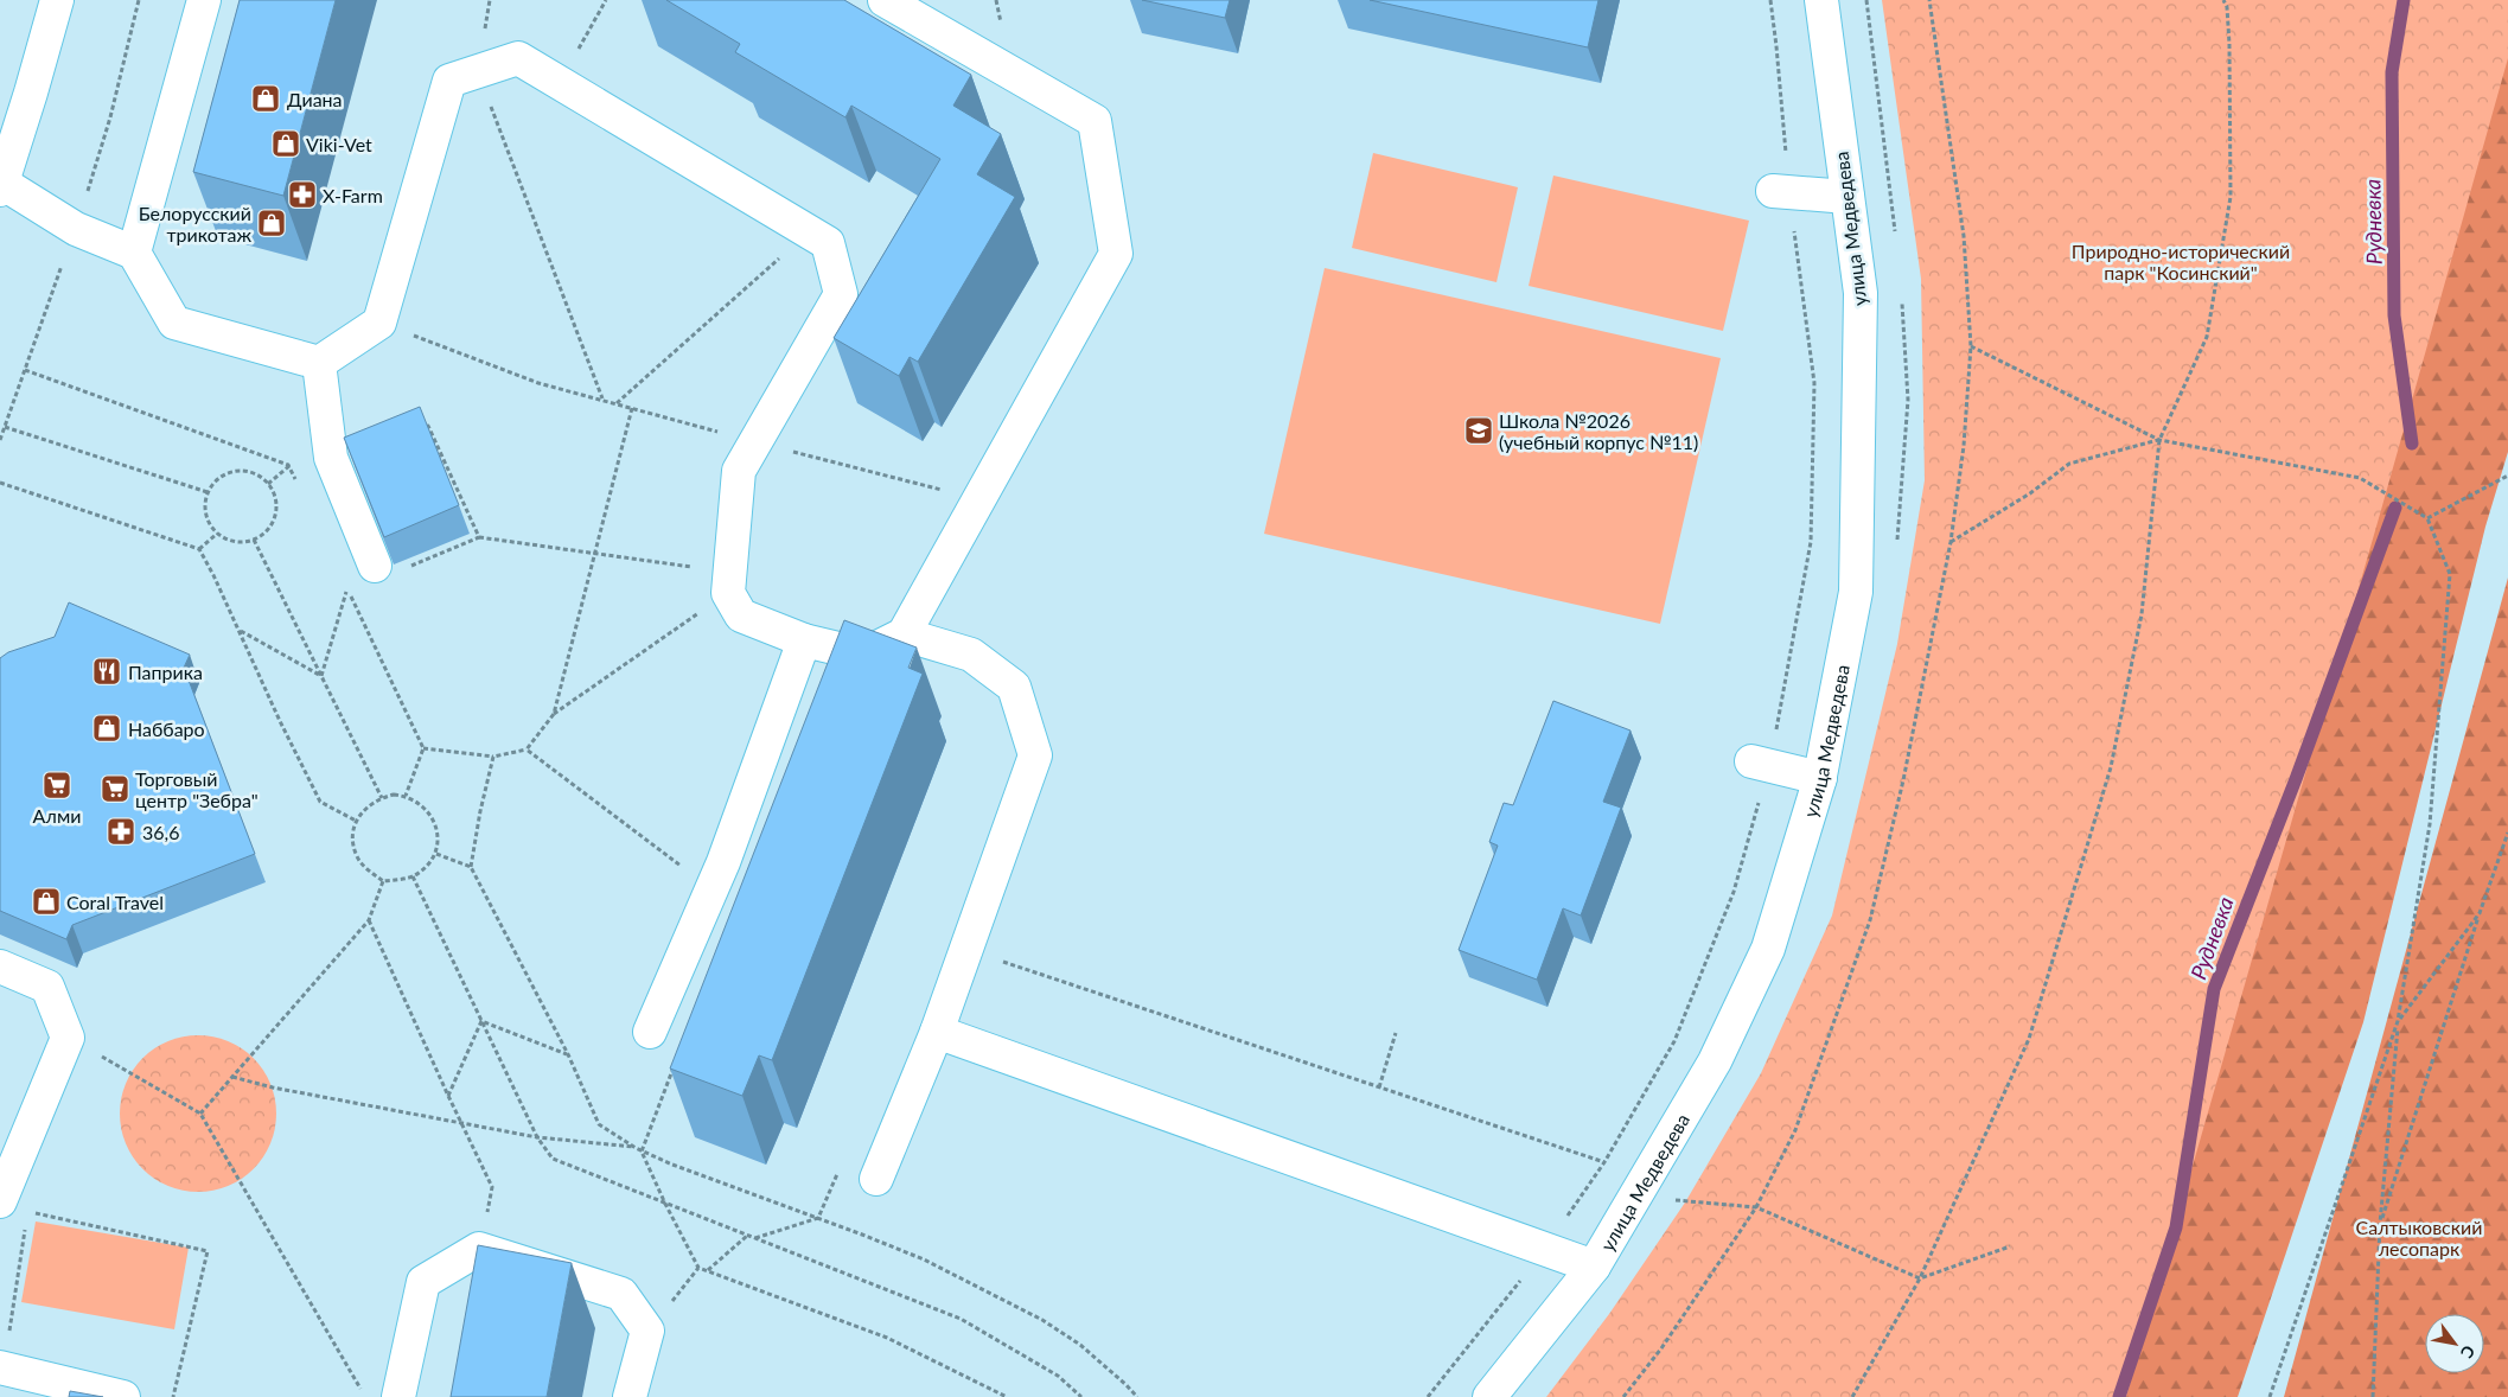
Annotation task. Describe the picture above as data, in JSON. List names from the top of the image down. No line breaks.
{"streets":{"street":["улица Медведева"]},"water":["Рудневка"],"parks":["Природно-исторический парк \"Косинский\"","Салтыковский лесопарк"],"places":{"shop":["Диана","Viki-Vet","Белорусский трикотаж","Наббаро","Coral Travel"],"pharmacy":["X-Farm","36,6"],"school or university":["Школа №2026 (учебный корпус №11)"],"restaurant":["Паприка"],"supermarket":["Алми","Торговый центр \"Зебра\""]},"north":"bottom right"}
